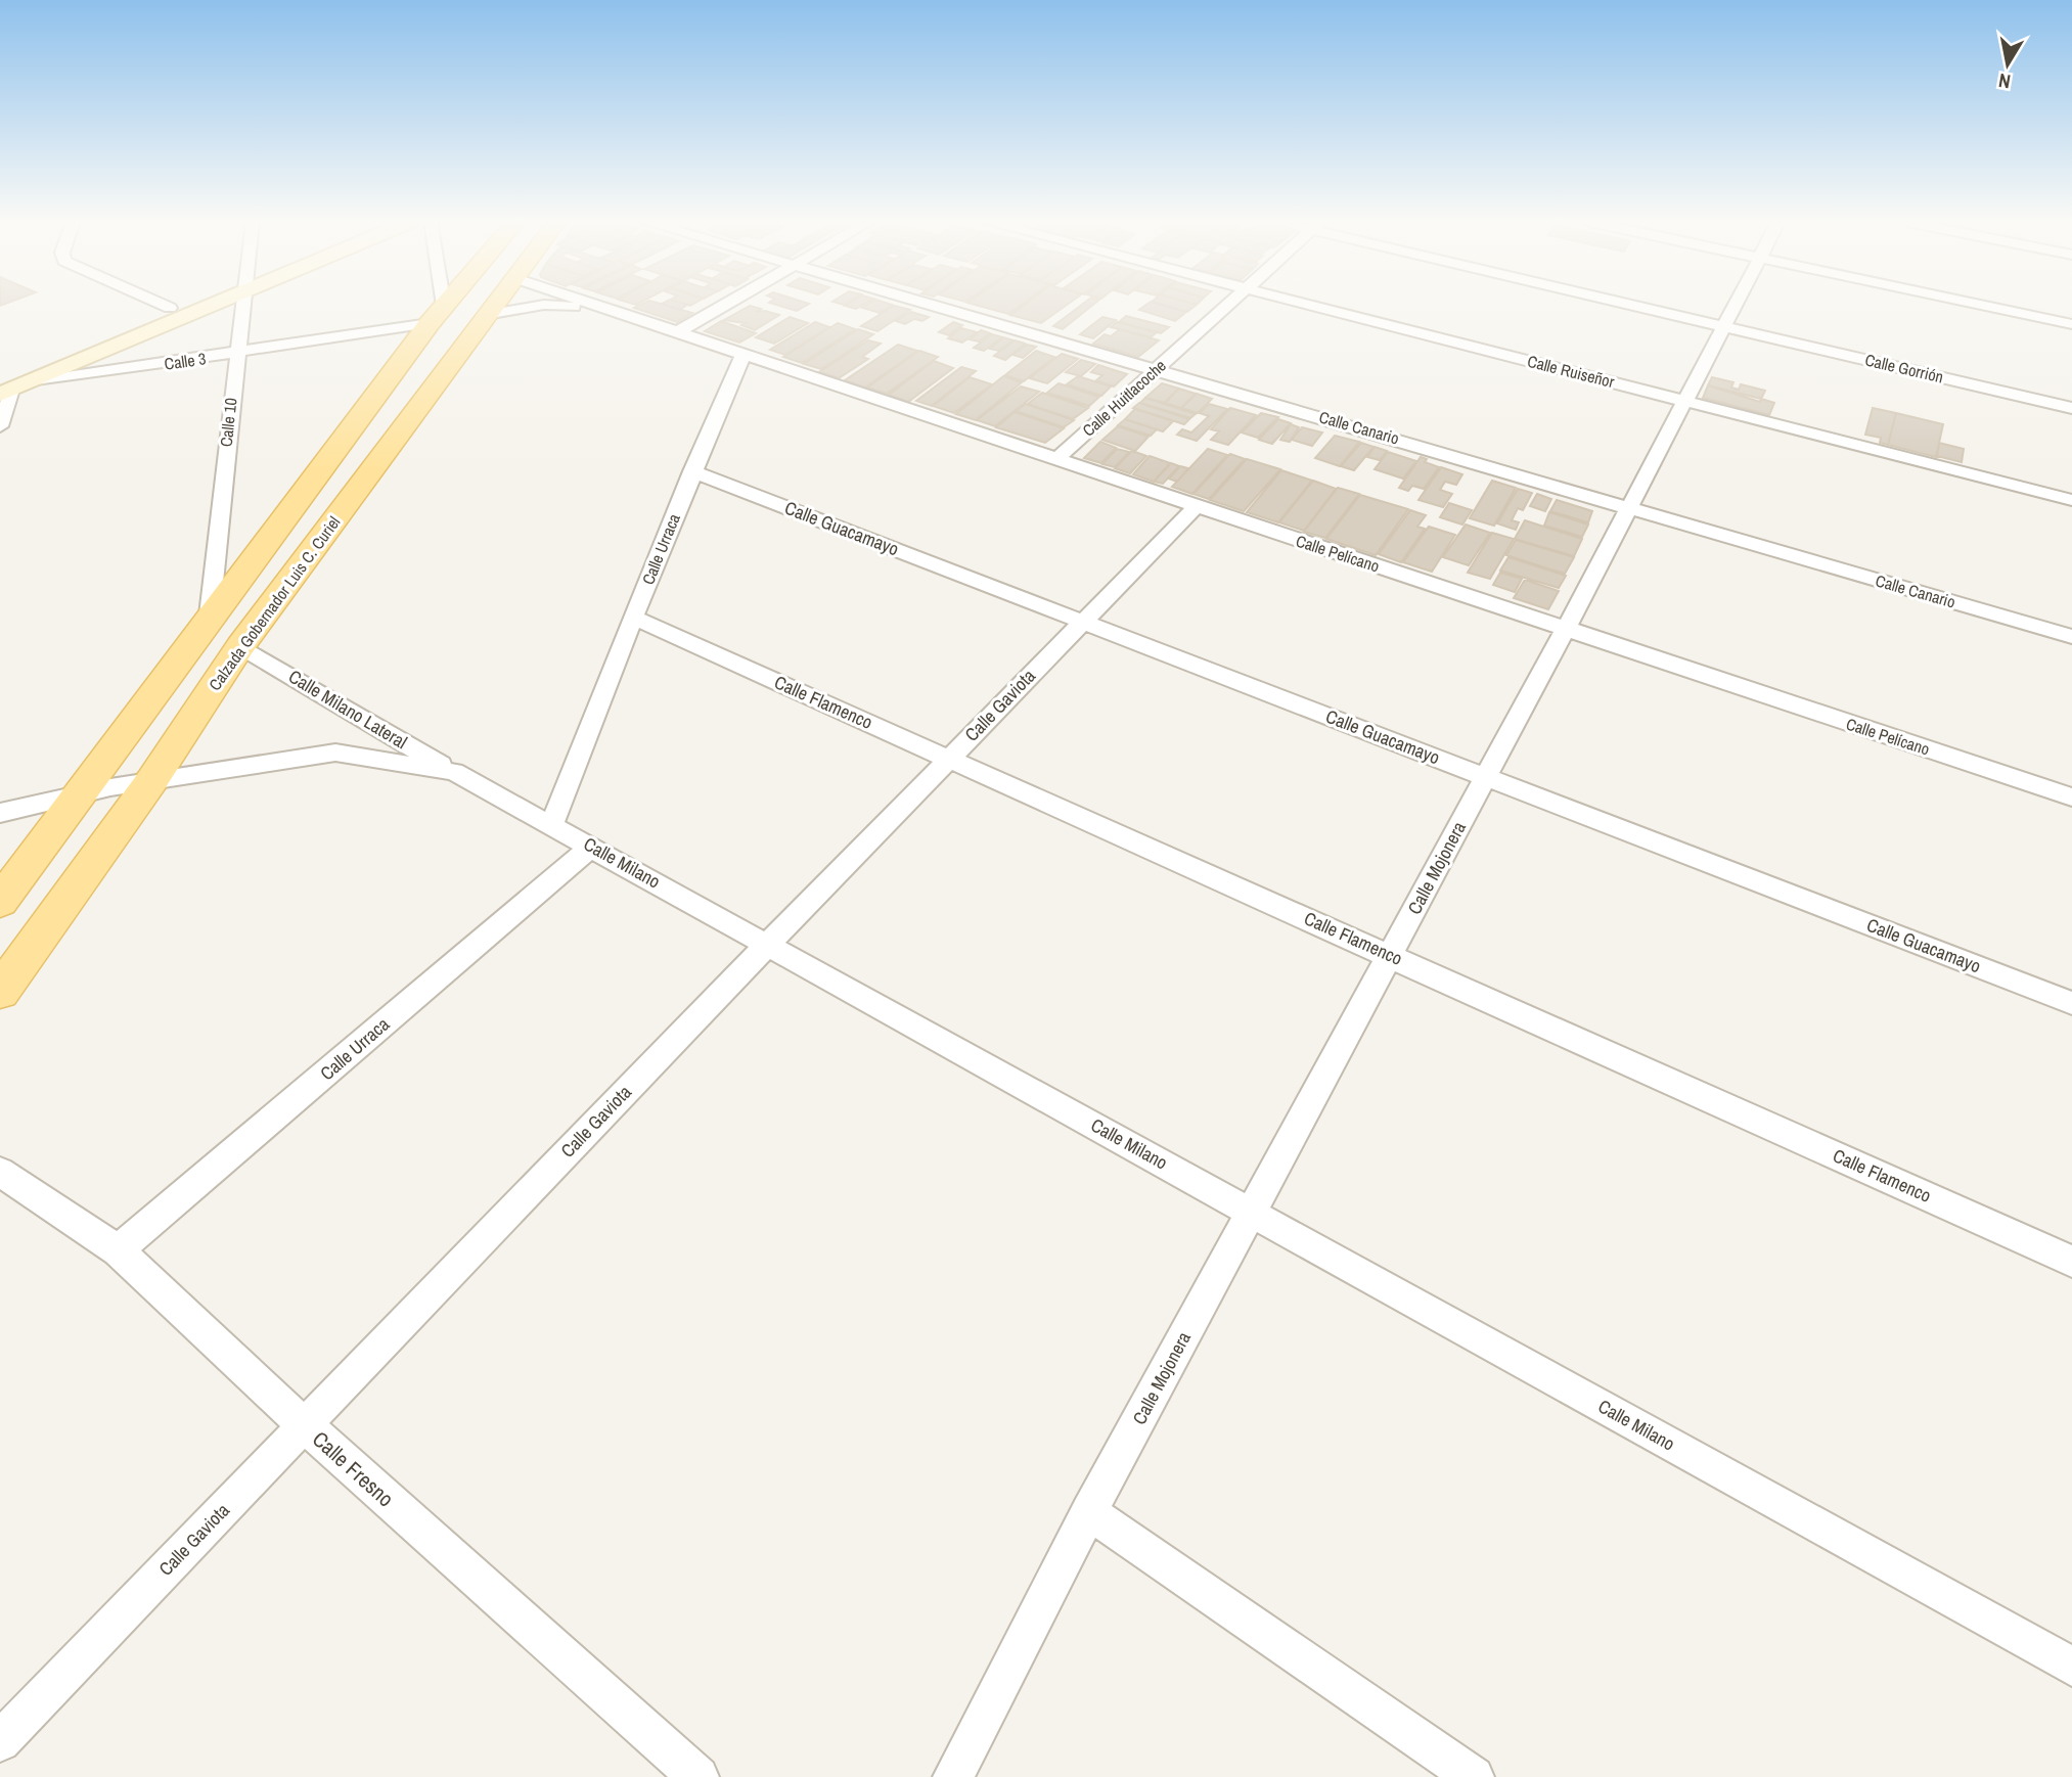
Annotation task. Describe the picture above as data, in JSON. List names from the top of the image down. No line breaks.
{"streets":{"main road":["Calzada Gobernador Luis C. Curiel"],"street":["Calle 3","Calle Gorrión","Calle Ruiseñor","Calle Huitlacoche","Calle 10","Calle Canario","Calle Guacamayo","Calle Urraca","Calle Pelícano","Calle Flamenco","Calle Gaviota","Calle Milano Lateral","Calle Milano","Calle Mojonera","Calle Fresno"]},"crossings":[["Calle 3","Calle 10"],["Calle Gorrión","Calle Mojonera"],["Calle Ruiseñor","Calle Mojonera"],["Calle Huitlacoche","Calle Canario"],["Calle Huitlacoche","Calle Pelícano"],["Calle Canario","Calle Mojonera"],["Calle Guacamayo","Calle Urraca"],["Calle Guacamayo","Calle Gaviota"],["Calle Guacamayo","Calle Mojonera"],["Calle Urraca","Calle Pelícano"],["Calle Urraca","Calle Flamenco"],["Calle Urraca","Calle Milano"],["Calle Urraca","Calle Fresno"],["Calle Pelícano","Calzada Gobernador Luis C. Curiel"],["Calle Pelícano","Calle Gaviota"],["Calle Pelícano","Calle Mojonera"],["Calzada Gobernador Luis C. Curiel","Calle Milano Lateral"],["Calzada Gobernador Luis C. Curiel","Calle Milano"],["Calle Flamenco","Calle Gaviota"],["Calle Flamenco","Calle Mojonera"],["Calle Gaviota","Calle Milano"],["Calle Gaviota","Calle Fresno"],["Calle Milano Lateral","Calle Milano"],["Calle Milano","Calle Mojonera"]],"north":"bottom"}
